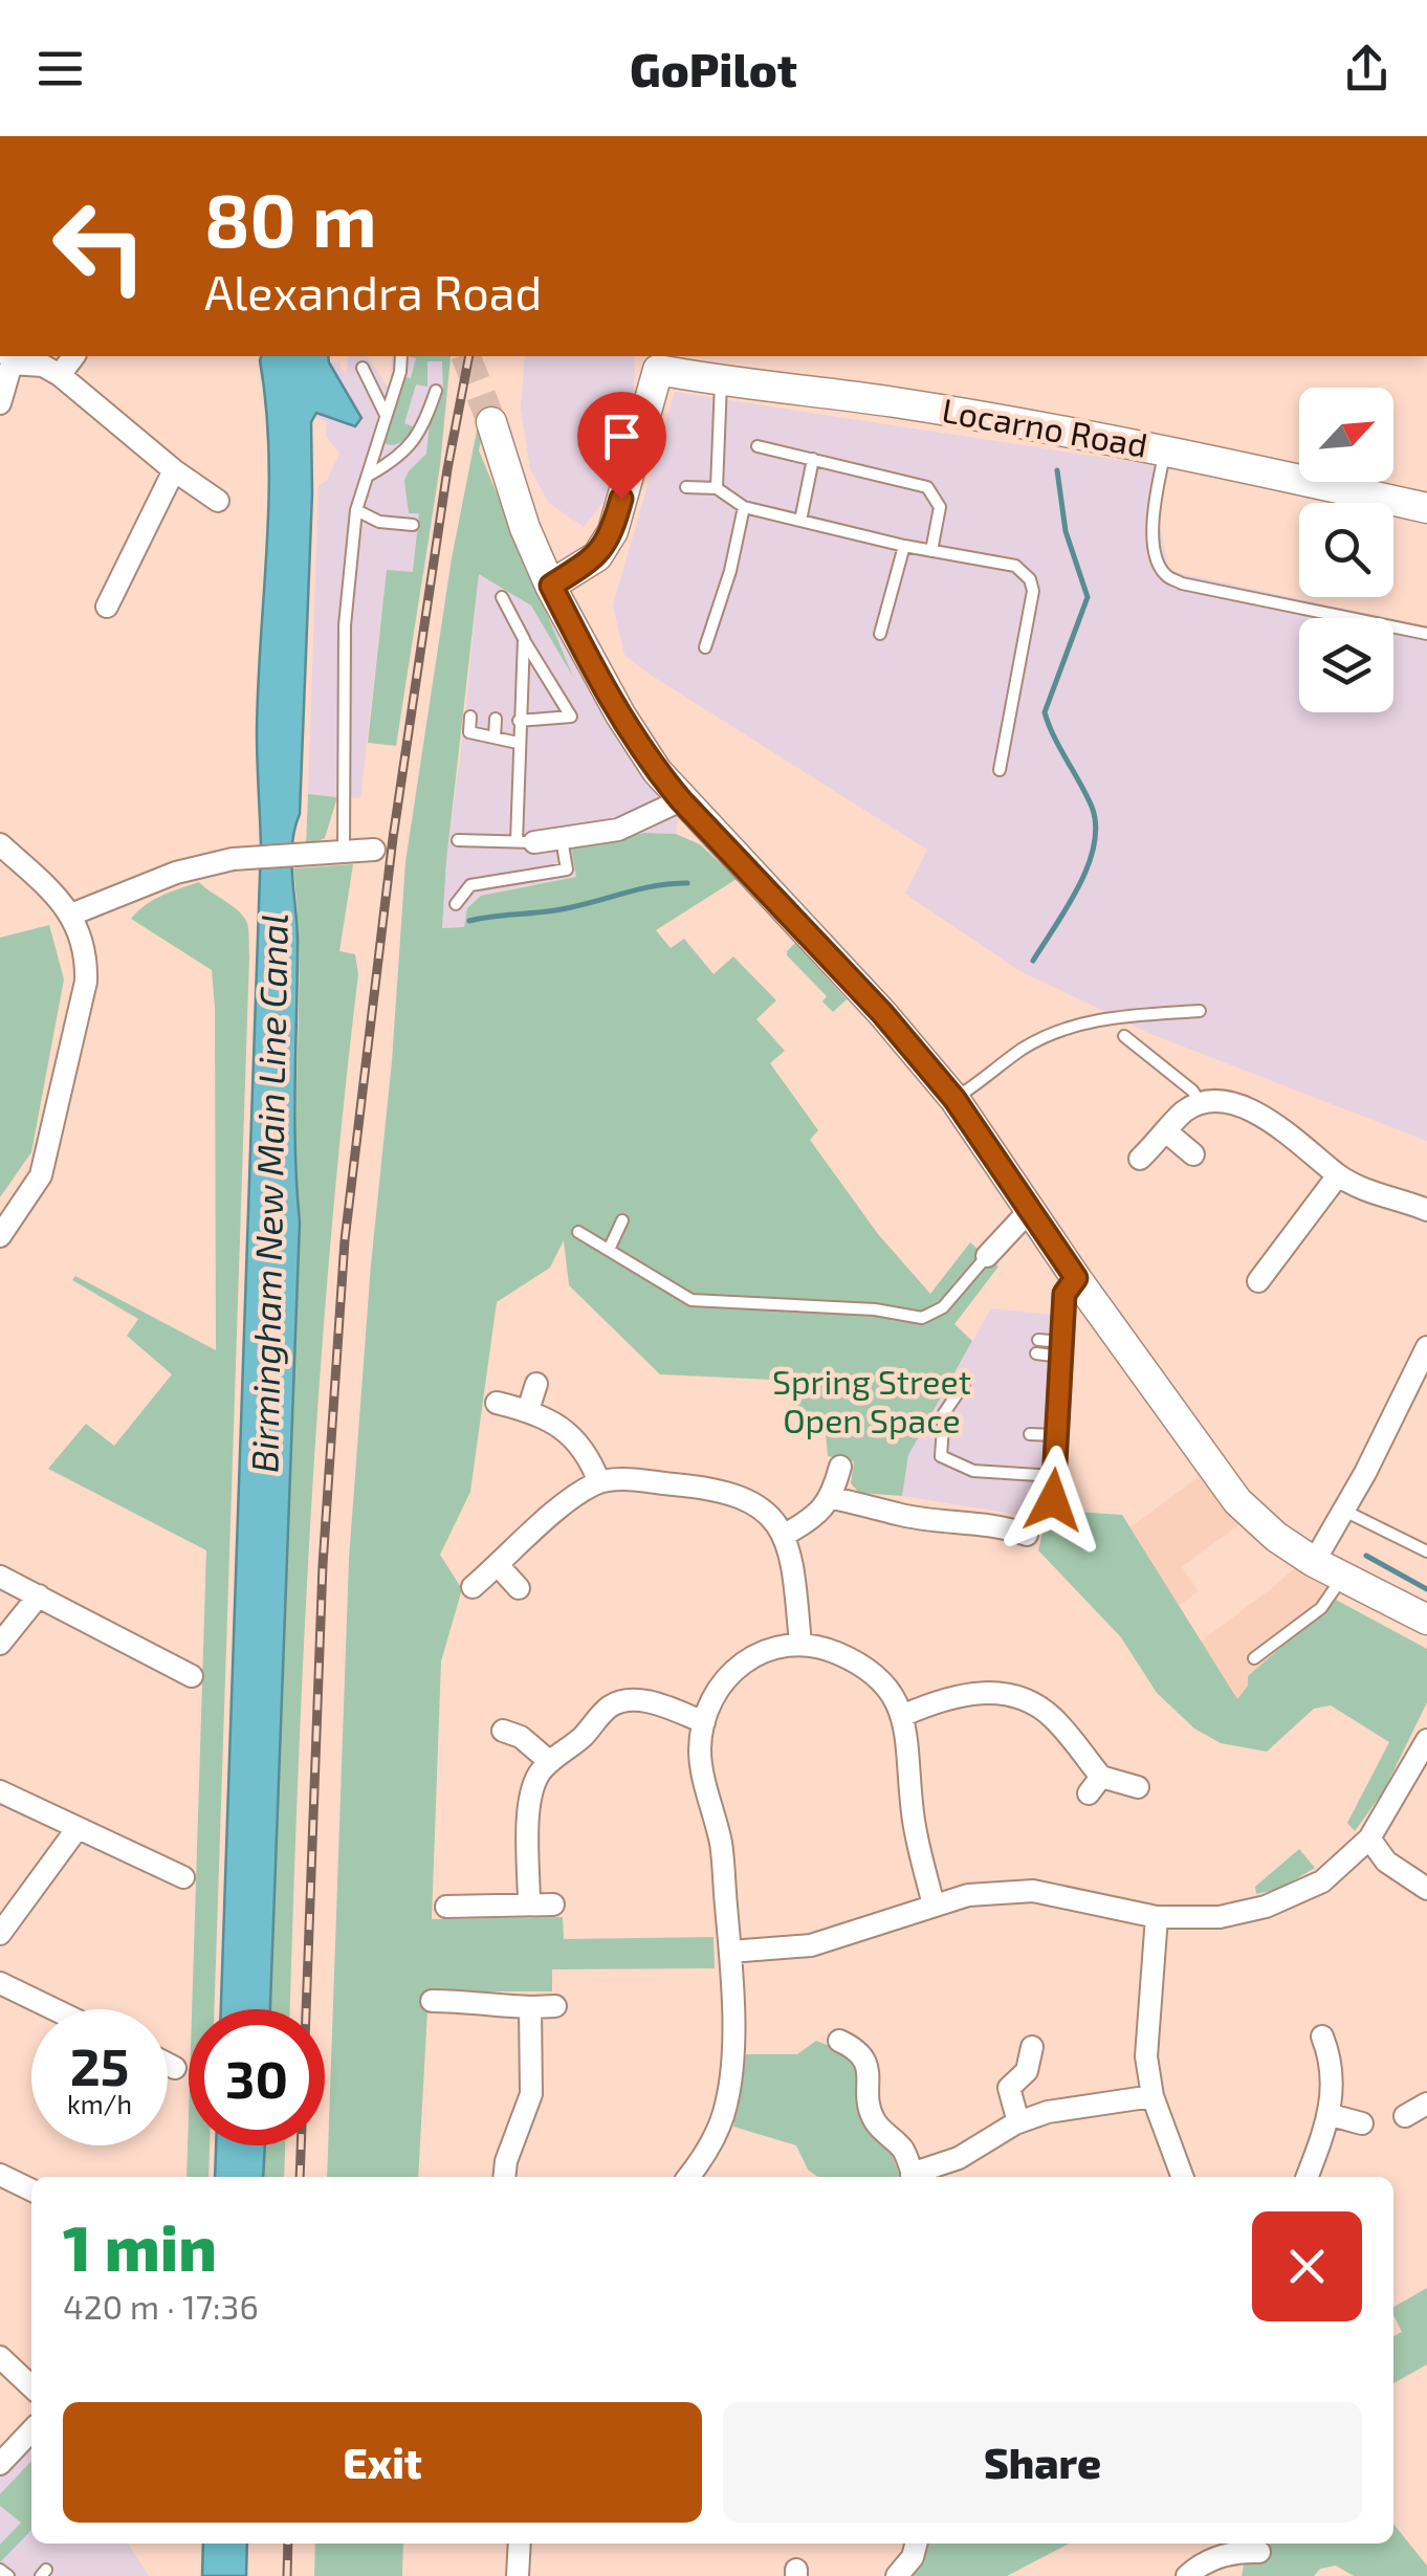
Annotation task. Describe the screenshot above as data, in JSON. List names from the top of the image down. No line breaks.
{"streets":{"main road":["Locarno Road"]},"water":["Birmingham New Main Line Canal"],"parks":["Spring Street Open Space"],"north":"top right","page":{"header":"GoPilot","turn":["80 m","Alexandra Road"],"speed":"25 km/h","limit":"30","heading":["1 min","420 m · 17:36"],"buttons":["Exit","Share"]}}
